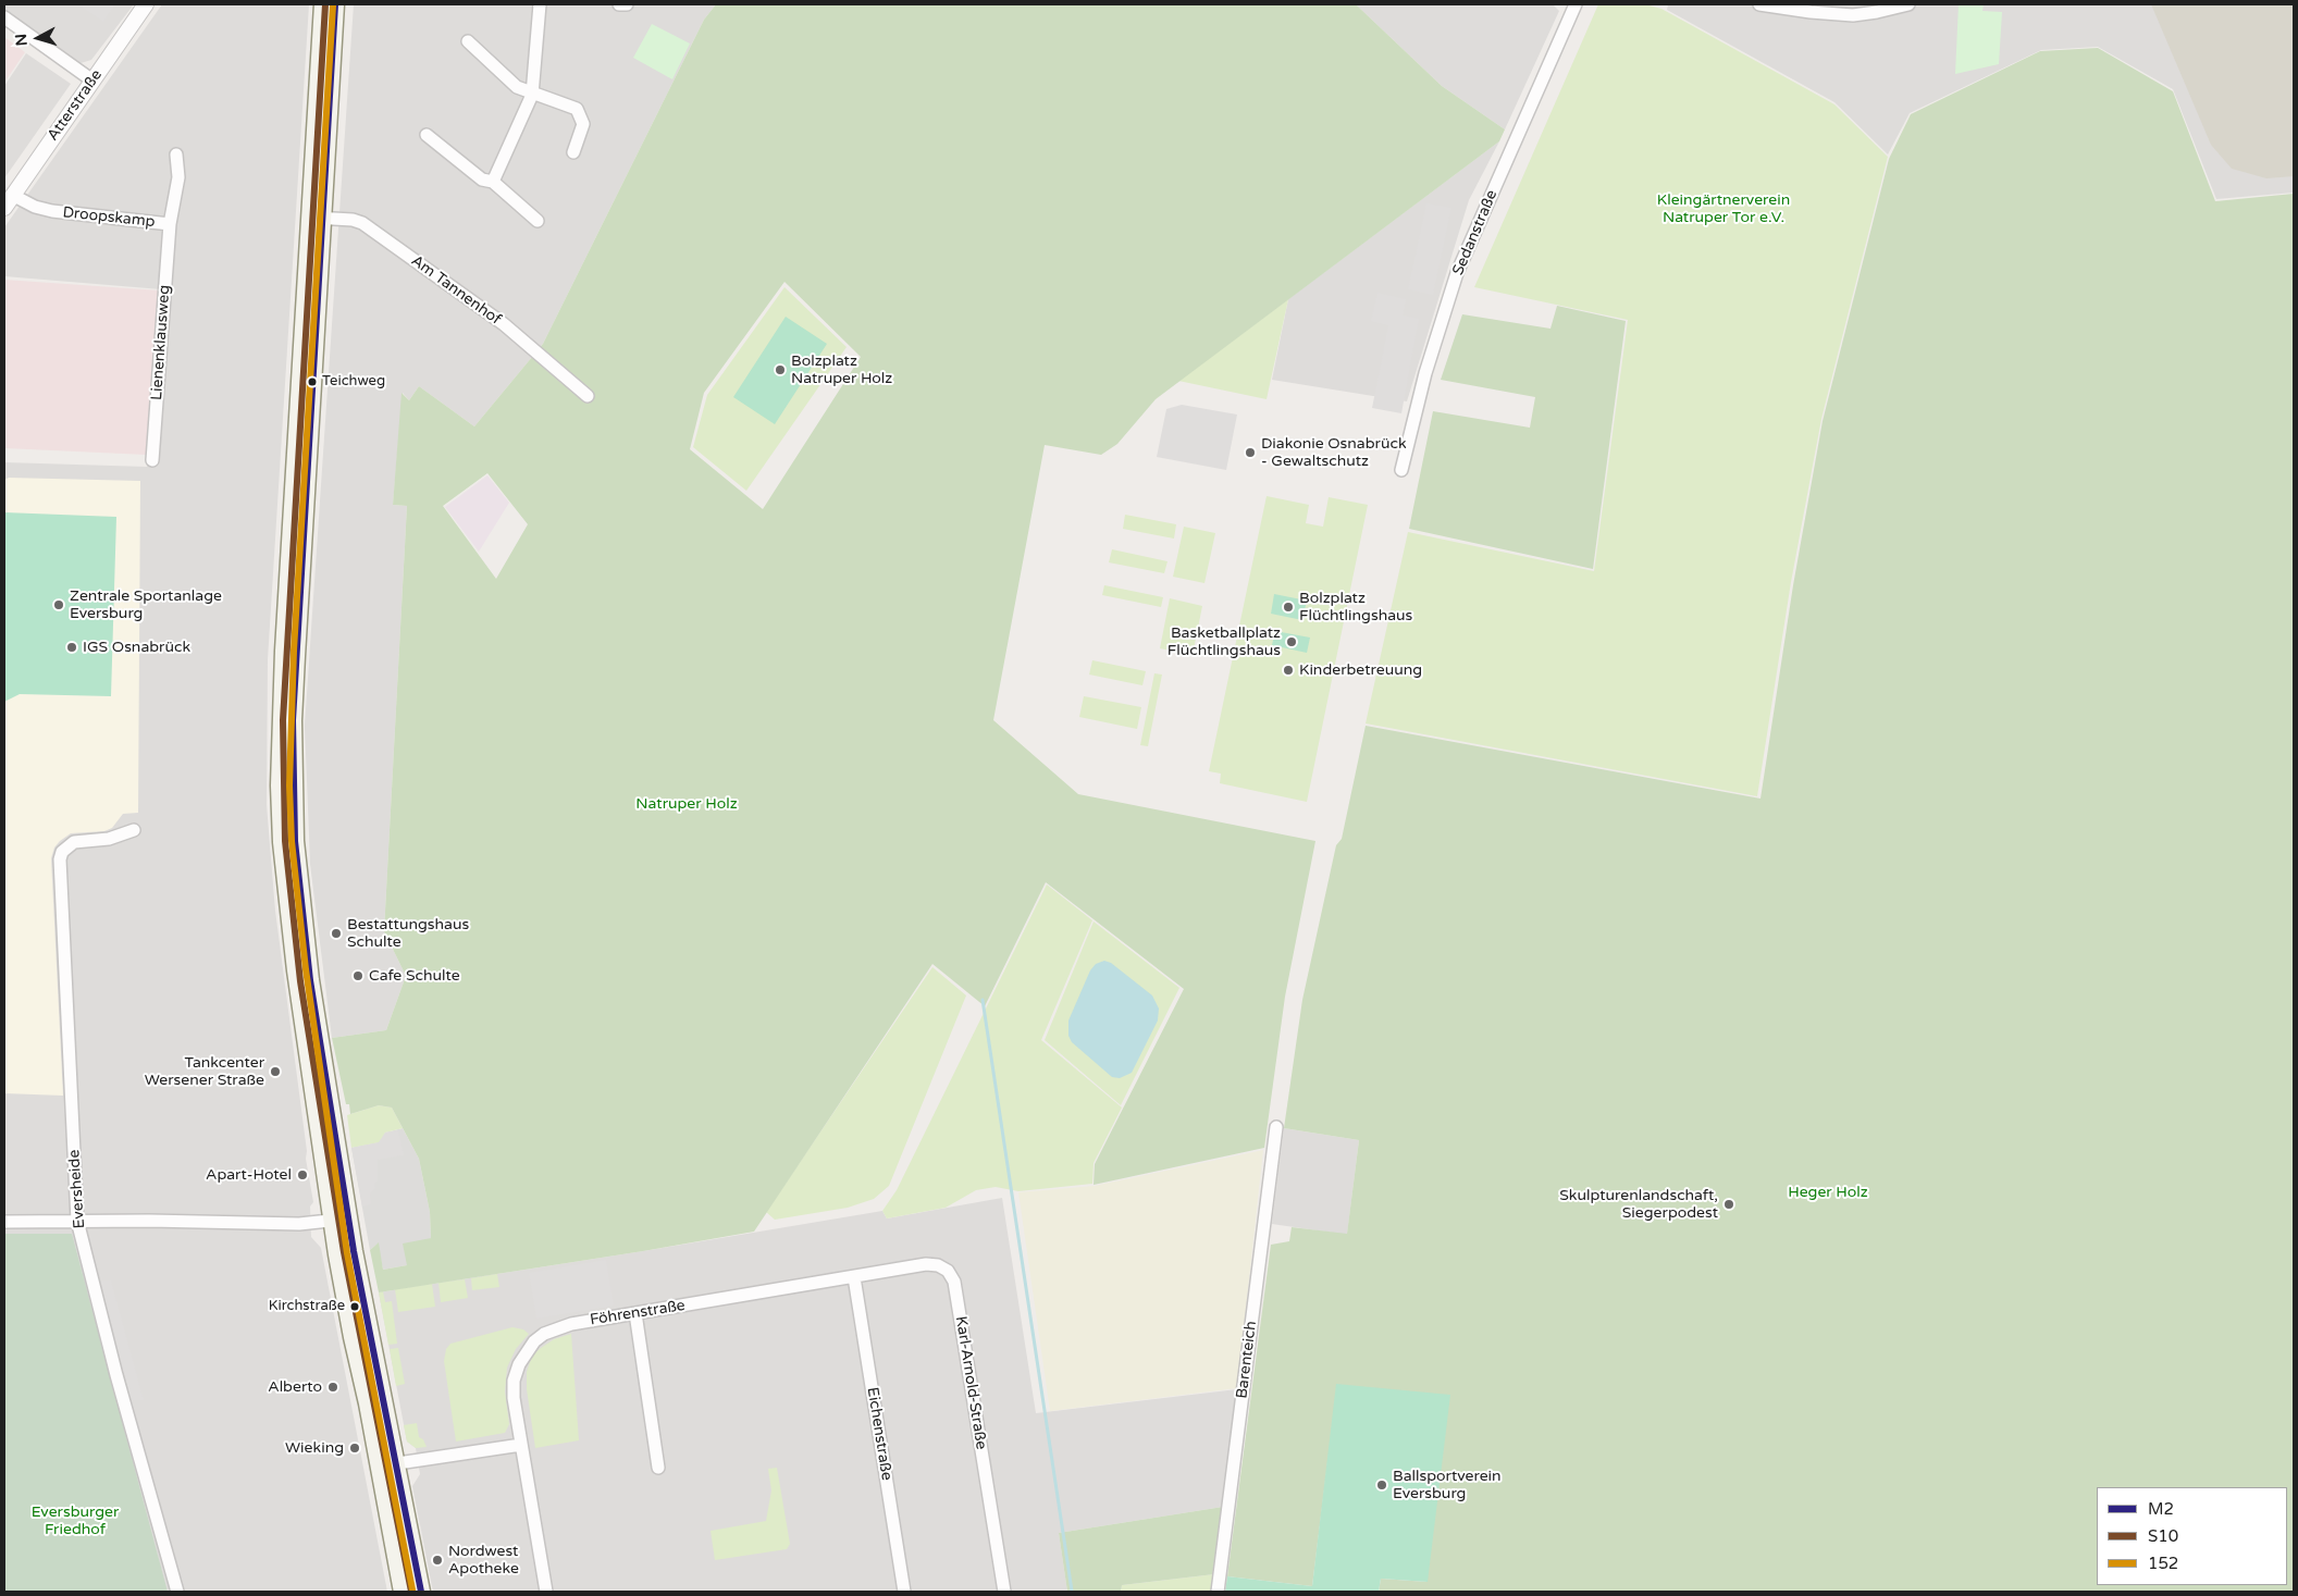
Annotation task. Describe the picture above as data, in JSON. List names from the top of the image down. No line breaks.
{"streets":{"street":["Atterstraße","Droopskamp","Sedanstraße","Am Tannenhof","Lienenklausweg","Eversheide","Föhrenstraße","Barenteich","Karl-Arnold-Straße","Eichenstraße"]},"crossings":[["Atterstraße","Droopskamp"],["Droopskamp","Lienenklausweg"],["Föhrenstraße","Karl-Arnold-Straße"],["Föhrenstraße","Eichenstraße"],["Karl-Arnold-Straße","Eichenstraße"]],"parks":["Kleingärtnerverein Natruper Tor e.V.","Natruper Holz","Heger Holz","Eversburger Friedhof"],"places":["Bolzplatz Natruper Holz","Teichweg","Diakonie Osnabrück - Gewaltschutz","Zentrale Sportanlage Eversburg","Bolzplatz Flüchtlingshaus","Basketballplatz Flüchtlingshaus","IGS Osnabrück","Kinderbetreuung","Bestattungshaus Schulte","Cafe Schulte","Tankcenter Wersener Straße","Apart-Hotel","Skulpturenlandschaft, Siegerpodest","Kirchstraße","Alberto","Wieking","Ballsportverein Eversburg","Nordwest Apotheke"],"lines":["transit line M2","transit line S10","transit line 152"],"legend":["M2","S10","152"],"north":"left"}
